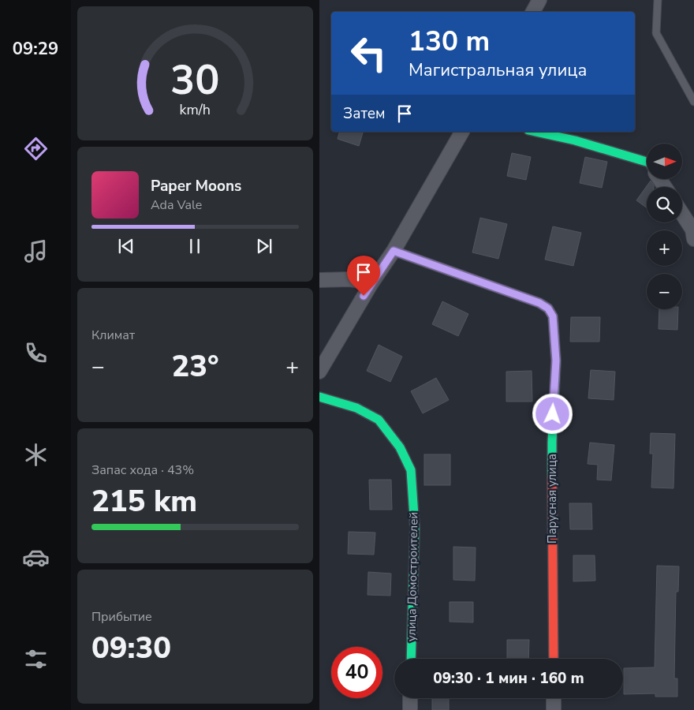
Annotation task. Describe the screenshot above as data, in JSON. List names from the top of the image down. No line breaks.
{"streets":{"street":["Парусная улица","улица Домостроителей"]},"north":"right","page":{"tabs":"09:29","turn":["130 m","Магистральная улица"],"then":"Затем","map_buttons":["+","−"],"song":["Paper Moons","Ada Vale"],"tile":["Климат",["Запас хода · 43%","215 km"],["Прибытие","09:30"]],"heat":["−","23°","+"],"limit":"40","trip":"09:30 · 1 мин · 160 m","gauge":["30","km/h"]}}
